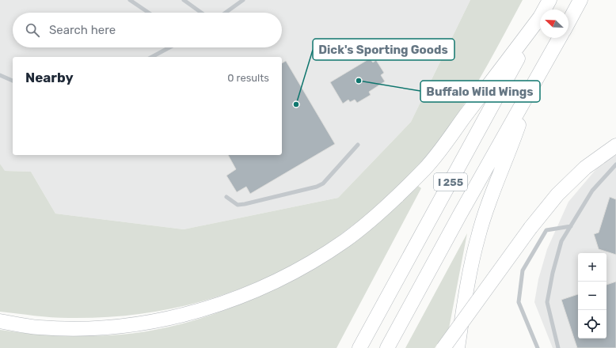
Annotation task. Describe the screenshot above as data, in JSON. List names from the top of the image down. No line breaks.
{"streets":{"highway":["I 255"]},"places":["Buffalo Wild Wings","Dick's Sporting Goods"],"north":"top left","page":{"search":"Search here","heading":["Nearby","0 results"],"map_buttons":["+","−"]}}
